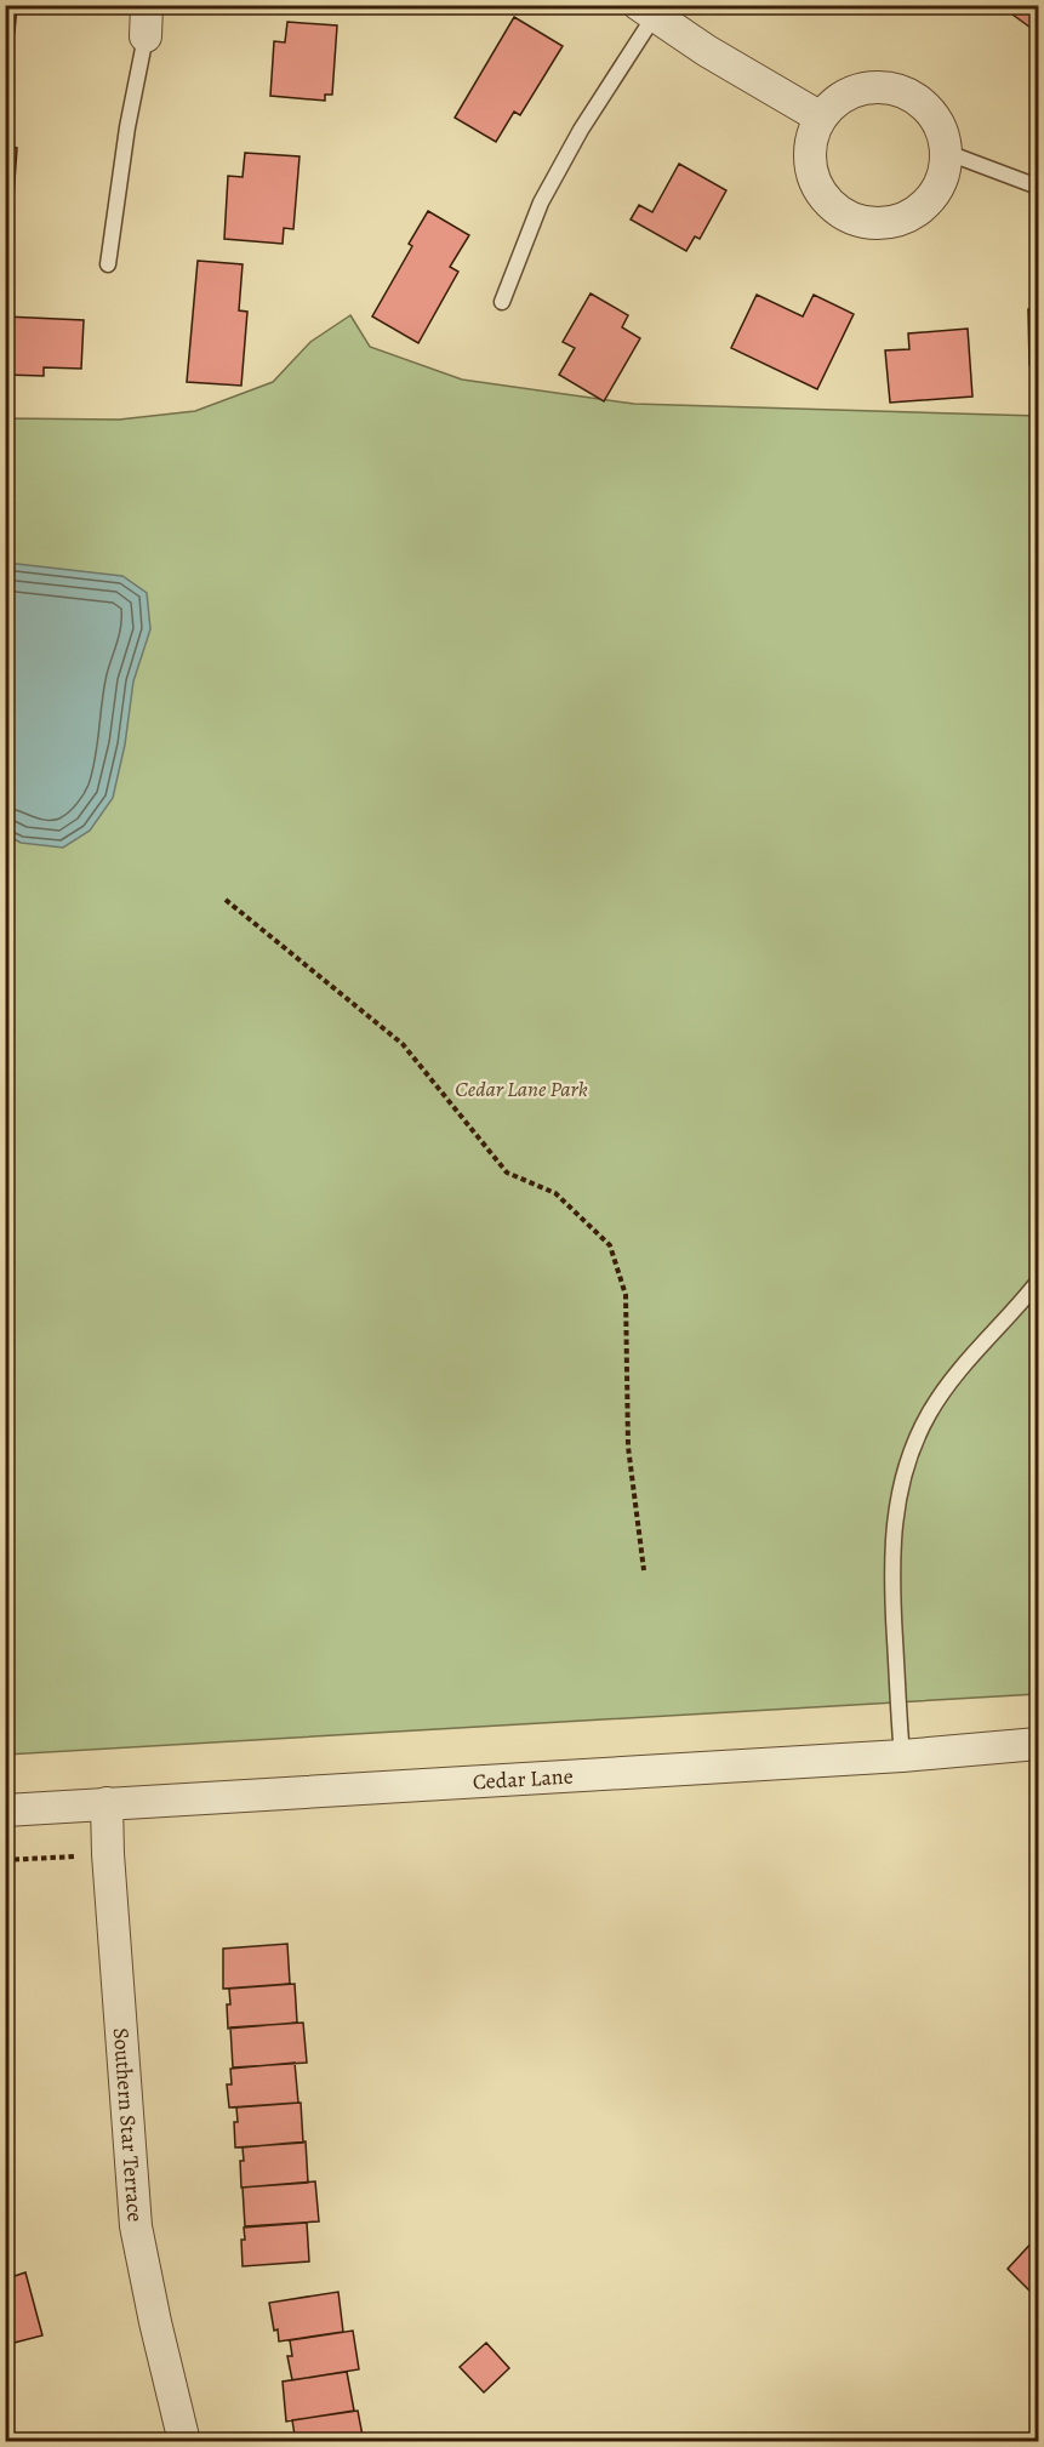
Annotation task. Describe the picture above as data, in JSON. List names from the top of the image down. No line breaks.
{"streets":{"street":["Cedar Lane","Southern Star Terrace"]},"crossings":[["Cedar Lane","Southern Star Terrace"]],"parks":["Cedar Lane Park"]}
